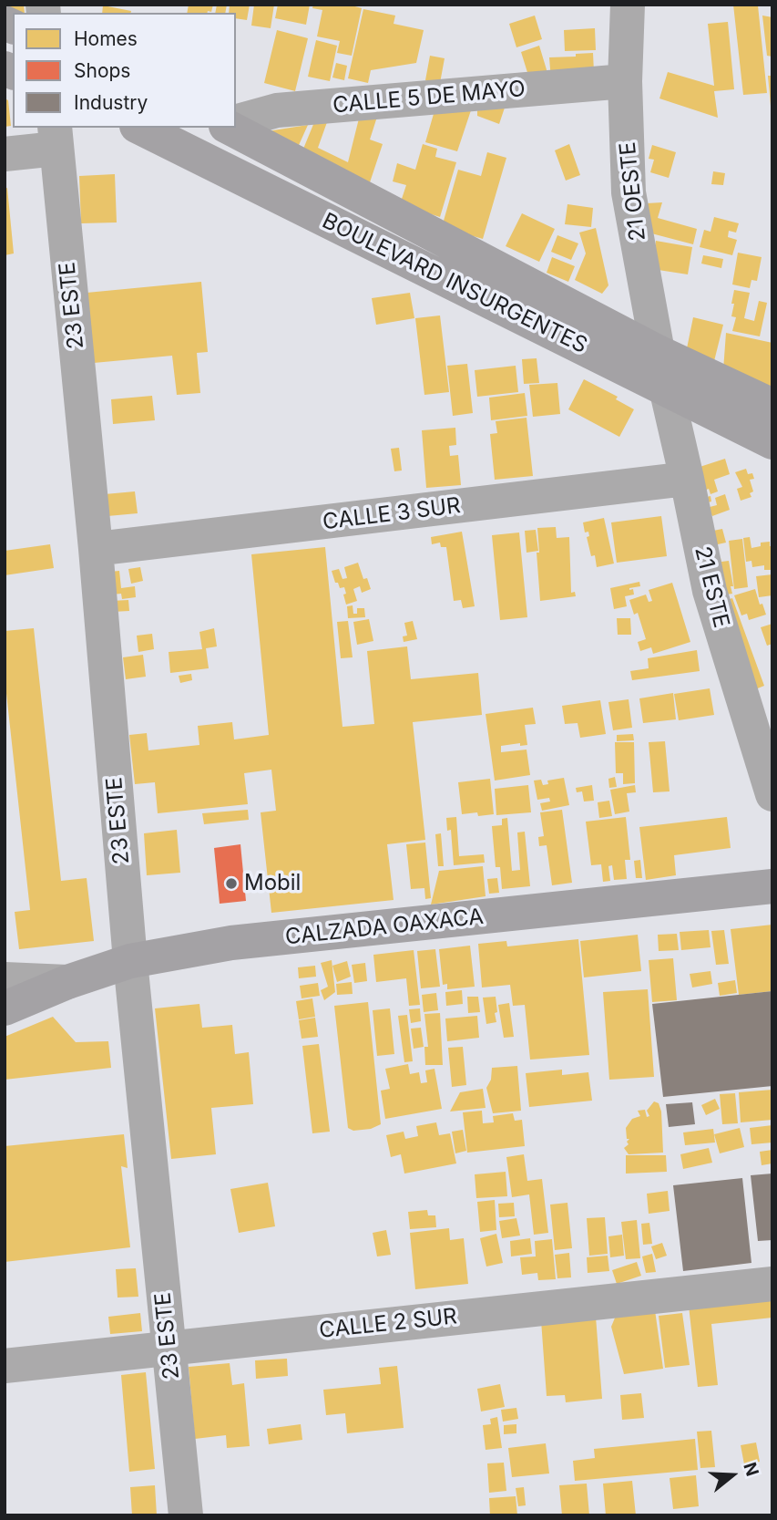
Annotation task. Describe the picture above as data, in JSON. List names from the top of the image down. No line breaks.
{"streets":{"main road":["BOULEVARD INSURGENTES","CALZADA OAXACA"],"street":["CALLE 5 DE MAYO","21 OESTE","23 ESTE","CALLE 3 SUR","21 ESTE","CALLE 2 SUR"]},"crossings":[["CALLE 5 DE MAYO","21 OESTE"],["21 OESTE","BOULEVARD INSURGENTES"],["21 OESTE","21 ESTE"],["BOULEVARD INSURGENTES","21 ESTE"],["23 ESTE","CALLE 3 SUR"],["23 ESTE","CALZADA OAXACA"],["23 ESTE","CALLE 2 SUR"],["CALLE 3 SUR","21 ESTE"]],"places":["Mobil"],"legend":["Homes","Shops","Industry"],"north":"right"}
